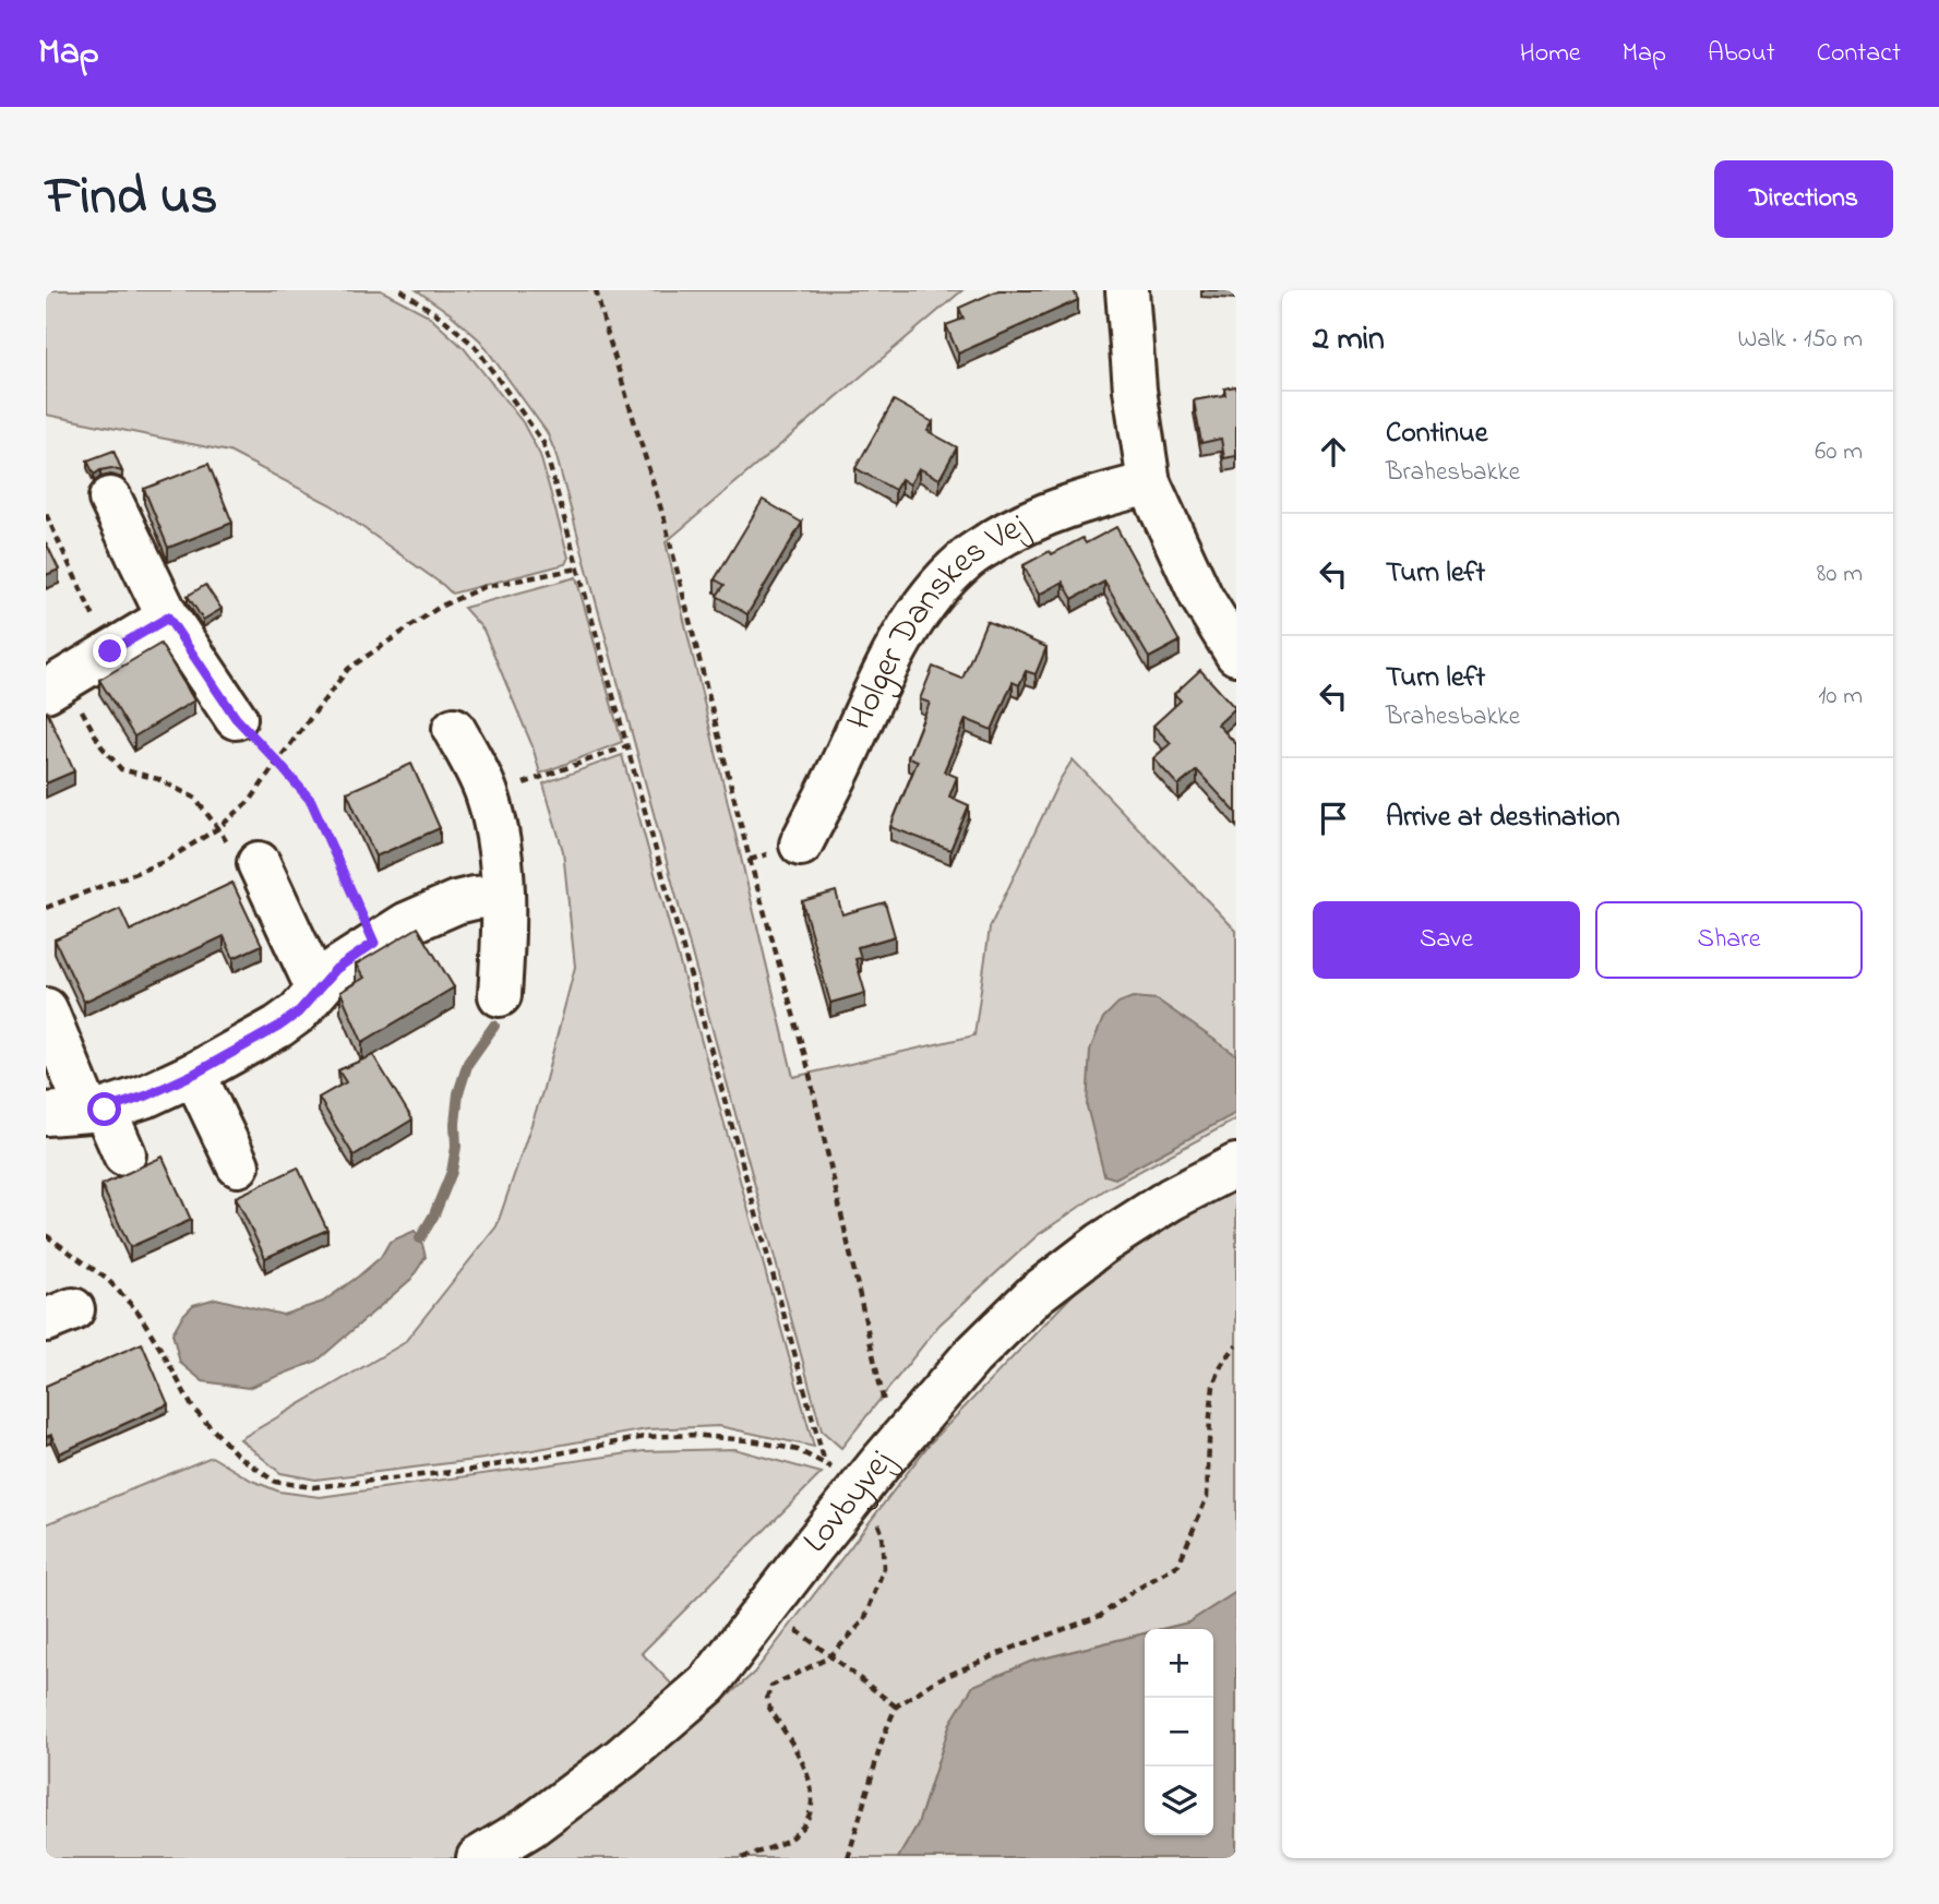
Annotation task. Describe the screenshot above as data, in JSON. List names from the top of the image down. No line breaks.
{"streets":{"street":["Holger Danskes Vej","Lovbyvej"]},"page":{"header":"Map","nav":["Home","Map","About","Contact"],"title":"Find us","buttons":["Directions",["Save","Share"]],"heading":["2 min","Walk · 150 m"],"list":[["Continue","Brahesbakke","60 m"],["Turn left","80 m"],["Turn left","Brahesbakke","10 m"],"Arrive at destination"],"map_buttons":["+","−"]}}
